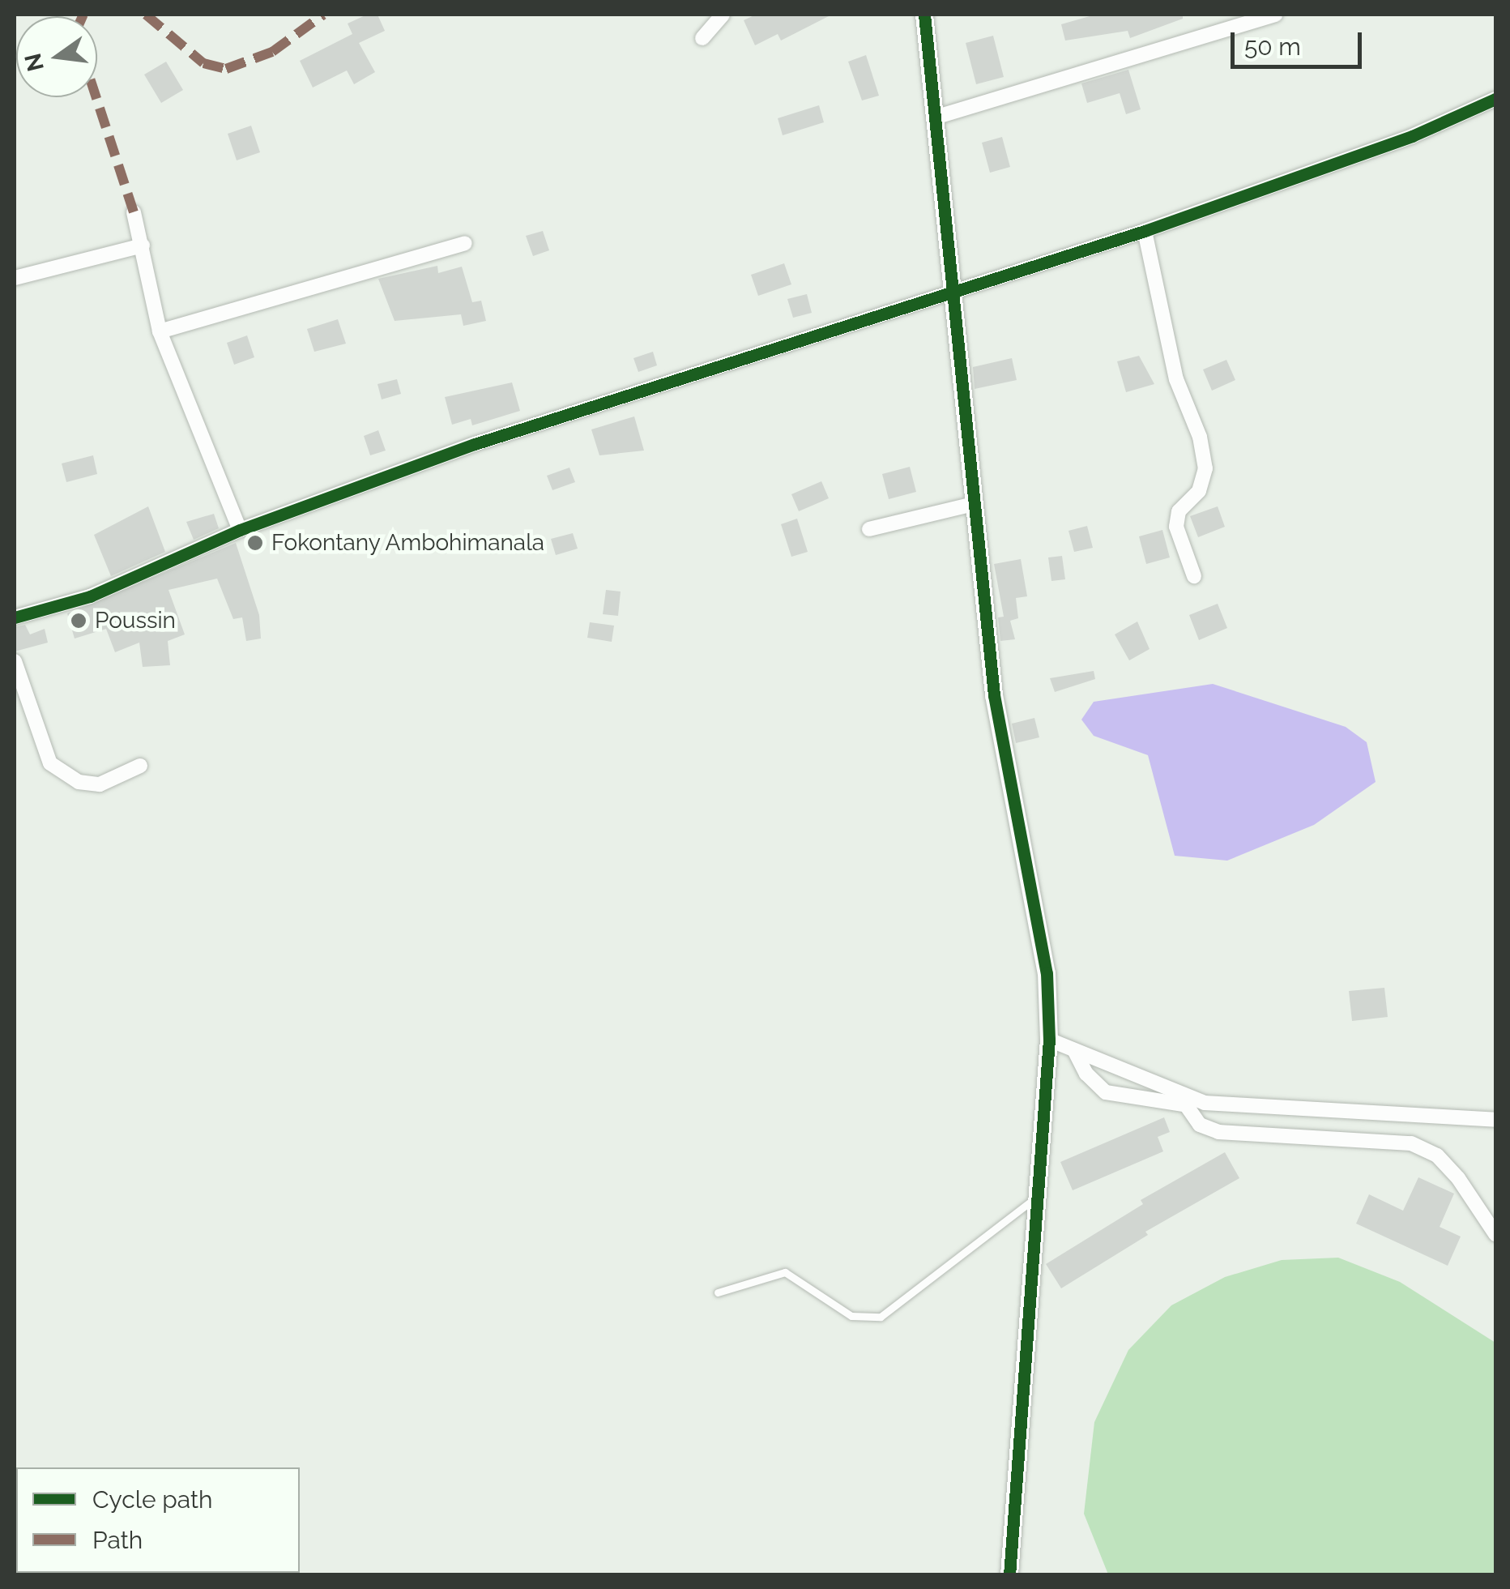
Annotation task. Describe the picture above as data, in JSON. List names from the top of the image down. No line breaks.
{"places":["Fokontany Ambohimanala","Poussin"],"legend":["Cycle path","Path"],"scale_bar":"50 m","north":"left"}
